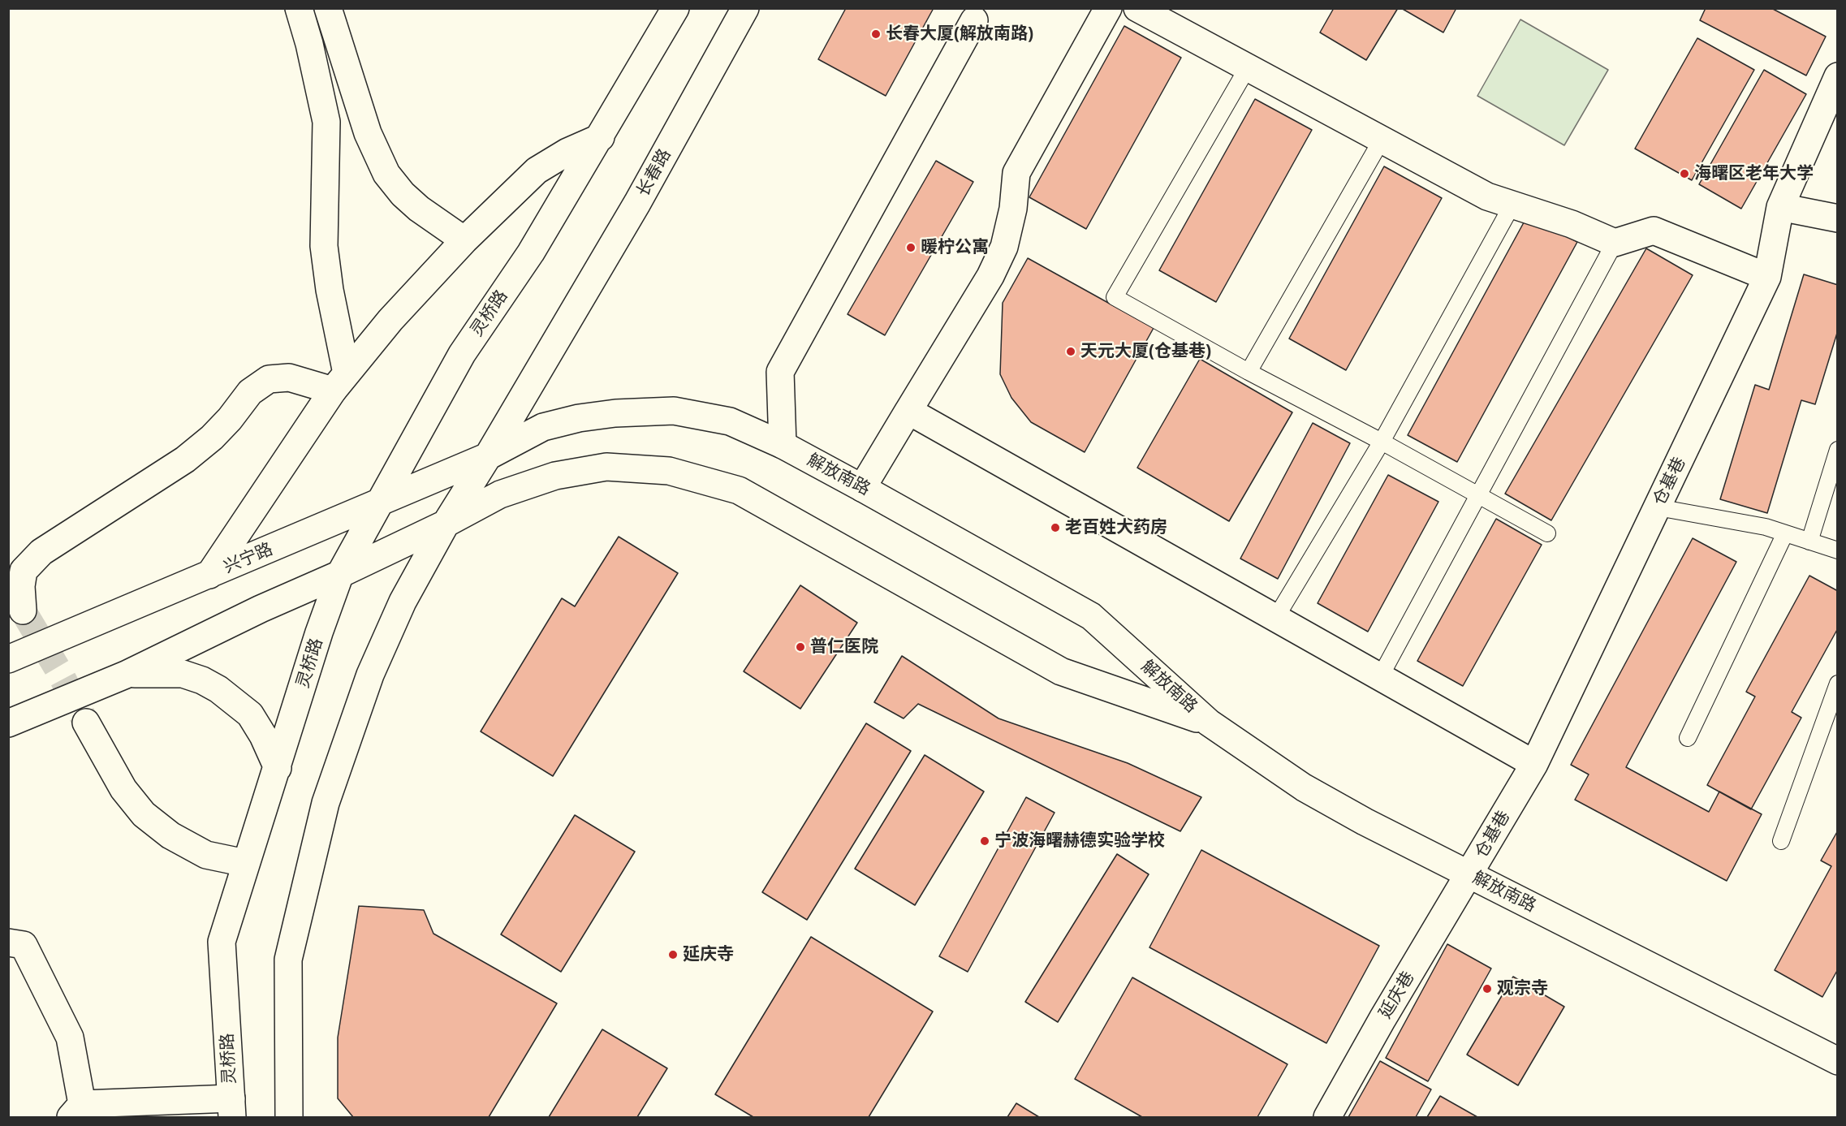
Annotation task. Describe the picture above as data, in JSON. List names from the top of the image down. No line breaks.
{"streets":{"main road":["长春路","灵桥路","解放南路","仓基巷","兴宁路","延庆巷"]},"crossings":[["长春路","解放南路"],["长春路","兴宁路"],["灵桥路","兴宁路"],["解放南路","仓基巷"],["解放南路","兴宁路"],["解放南路","延庆巷"],["仓基巷","延庆巷"]],"places":["长春大厦(解放南路)","海曙区老年大学","暖柠公寓","天元大厦(仓基巷)","老百姓大药房","普仁医院","宁波海曙赫德实验学校","延庆寺","观宗寺"]}
